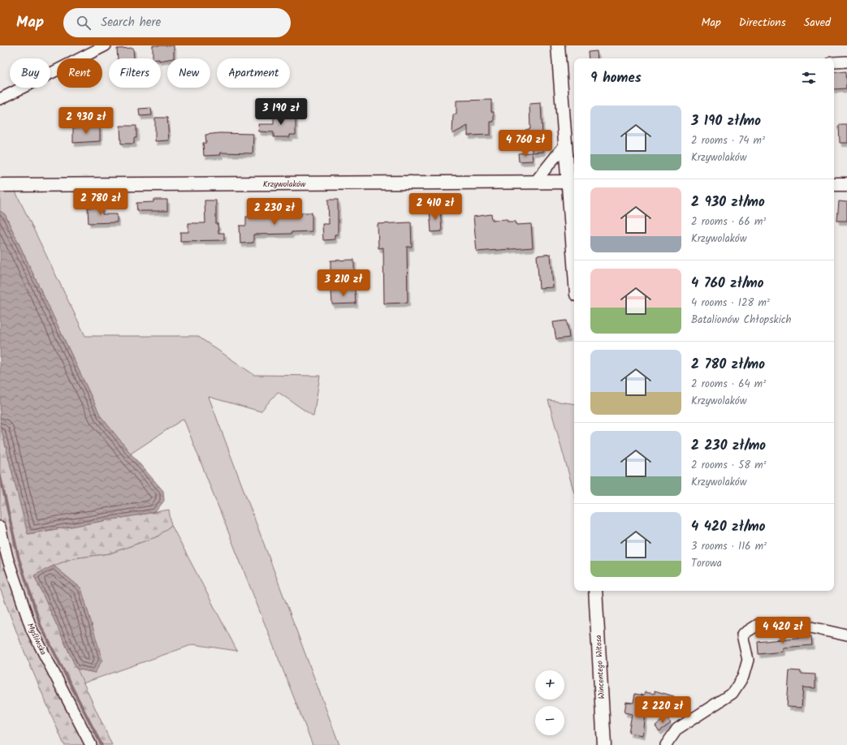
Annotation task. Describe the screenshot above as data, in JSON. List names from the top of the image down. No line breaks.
{"streets":{"street":["Krzywolaków","Myśliwska","Wincentego Witosa"]},"page":{"header":"Map","search":"Search here","nav":["Map","Directions","Saved"],"chip":["Buy","Rent","Filters","New","Apartment"],"heading":"9 homes","list":[{"name":"3 190 zł/mo","note":"2 rooms · 74 m² · Krzywolaków"},{"name":"2 930 zł/mo","note":"2 rooms · 66 m² · Krzywolaków"},{"name":"4 760 zł/mo","note":"4 rooms · 128 m² · Batalionów Chłopskich"},{"name":"2 780 zł/mo","note":"2 rooms · 64 m² · Krzywolaków"},{"name":"2 230 zł/mo","note":"2 rooms · 58 m² · Krzywolaków"},{"name":"4 420 zł/mo","note":"3 rooms · 116 m² · Torowa"}],"price":["3 190 zł","2 930 zł","4 760 zł","2 780 zł","2 410 zł","2 230 zł","3 210 zł","4 420 zł","2 220 zł"],"map_buttons":["+","−"]}}
